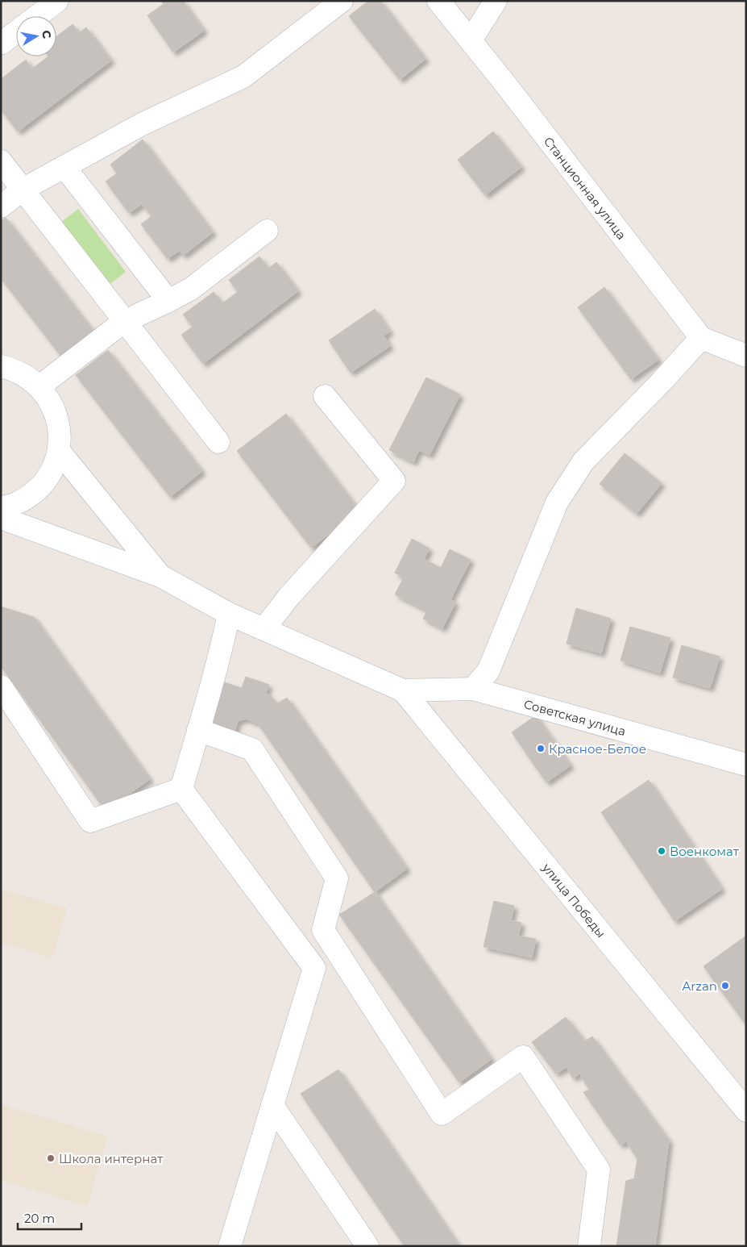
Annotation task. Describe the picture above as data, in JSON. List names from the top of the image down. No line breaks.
{"streets":{"street":["Станционная улица","Советская улица","улица Победы"]},"crossings":[["Советская улица","улица Победы"]],"places":["Красное-Белое","Военкомат","Arzan","Школа интернат"],"scale_bar":"20 m","north":"right"}
